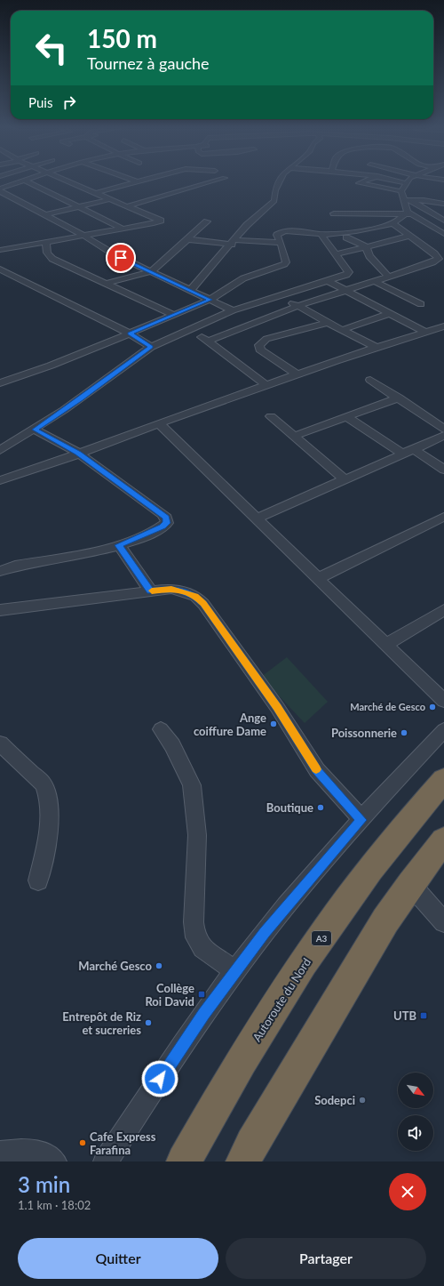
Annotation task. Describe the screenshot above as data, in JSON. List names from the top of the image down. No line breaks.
{"streets":{"highway":["A3","Autoroute du Nord"]},"places":{"other":["Marché de Gesco","Ange coiffure Dame","Poissonnerie","Boutique","Marché Gesco","Entrepôt de Riz et sucreries","Sodepci","Cafe Express Farafina"],"transit":["Collège Roi David","UTB"]},"north":"bottom right","page":{"turn":["150 m","Tournez à gauche"],"then":"Puis","heading":["3 min","1.1 km · 18:02"],"buttons":["Quitter","Partager"]}}
